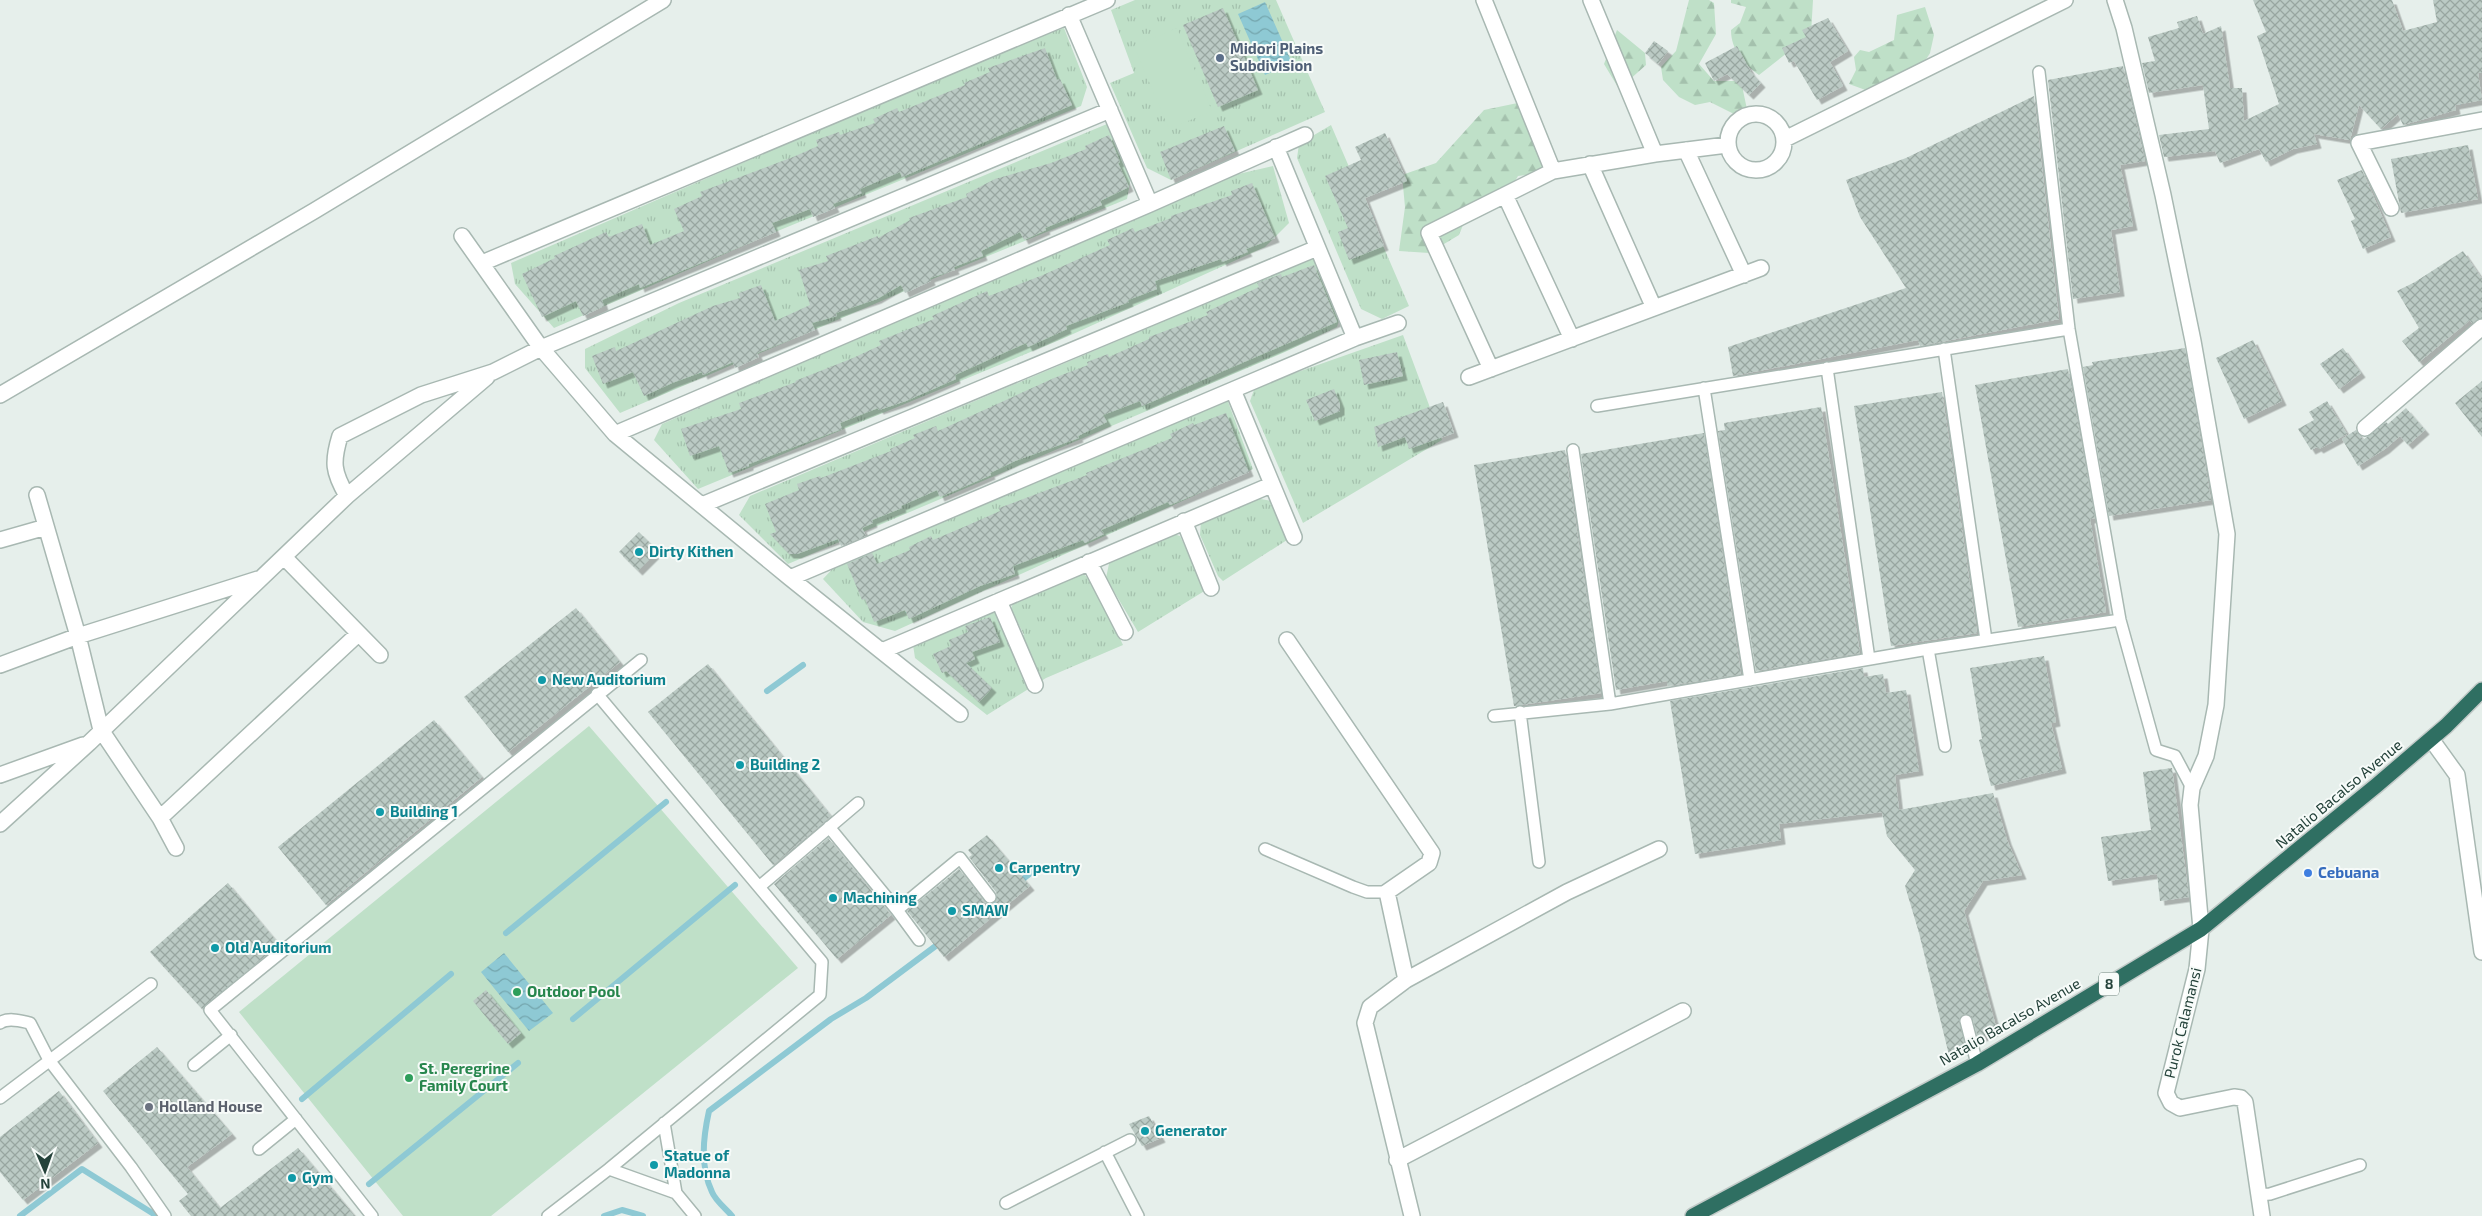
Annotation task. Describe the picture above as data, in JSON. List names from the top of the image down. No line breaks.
{"streets":{"highway":["Natalio Bacalso Avenue","8"],"street":["Purok Calamansi"]},"crossings":[["Natalio Bacalso Avenue","Purok Calamansi"]],"places":["Midori Plains Subdivision","Dirty Kithen","New Auditorium","Building 2","Building 1","Carpentry","Cebuana","Machining","SMAW","Old Auditorium","Outdoor Pool","St. Peregrine Family Court","Holland House","Generator","Statue of Madonna","Gym"],"north":"bottom"}
